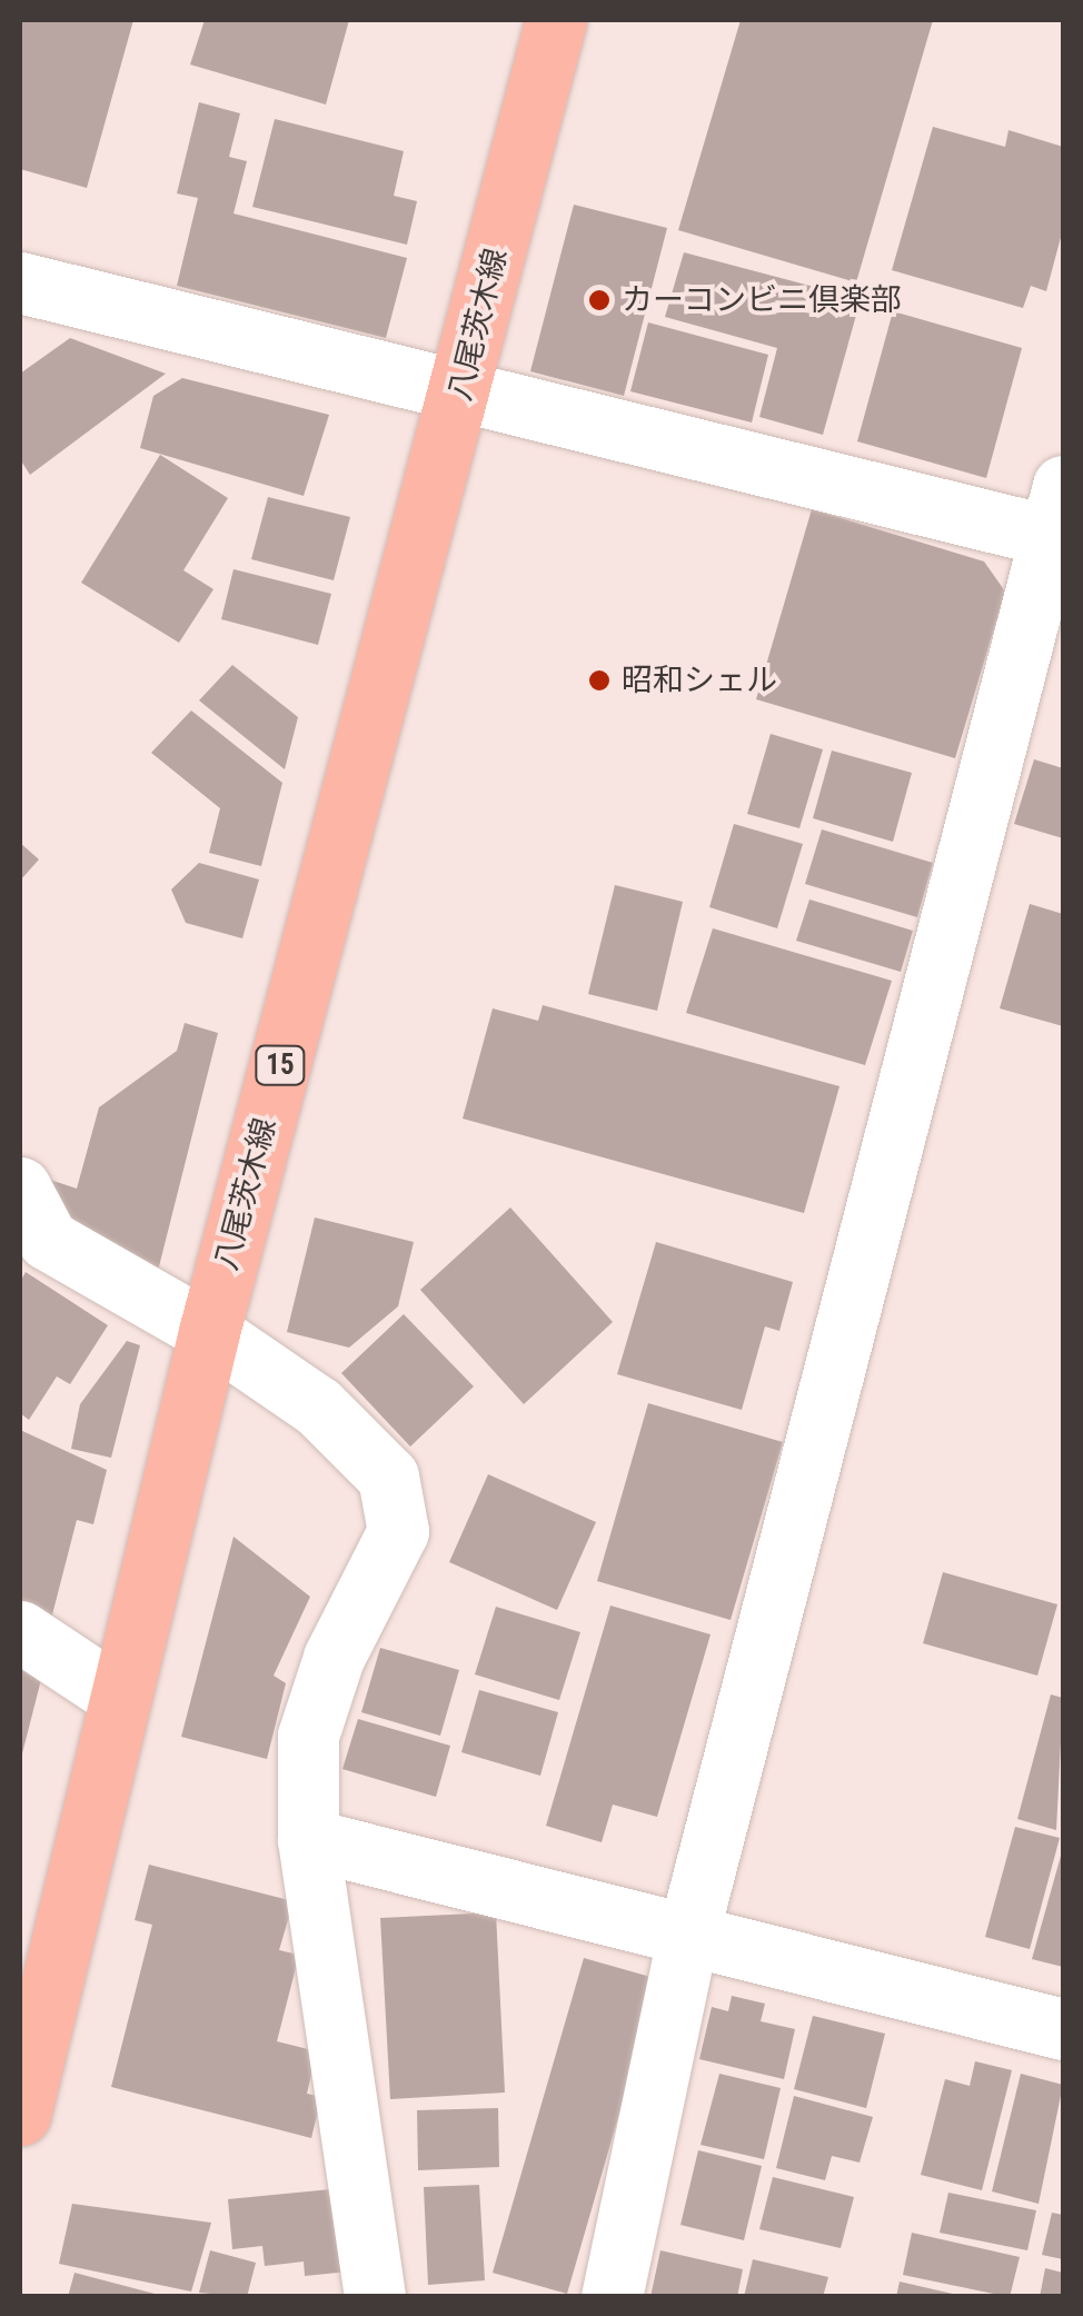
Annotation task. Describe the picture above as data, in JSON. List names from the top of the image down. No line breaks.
{"streets":{"main road":["八尾茨木線","15"]},"places":["カーコンビニ倶楽部","昭和シェル"]}
